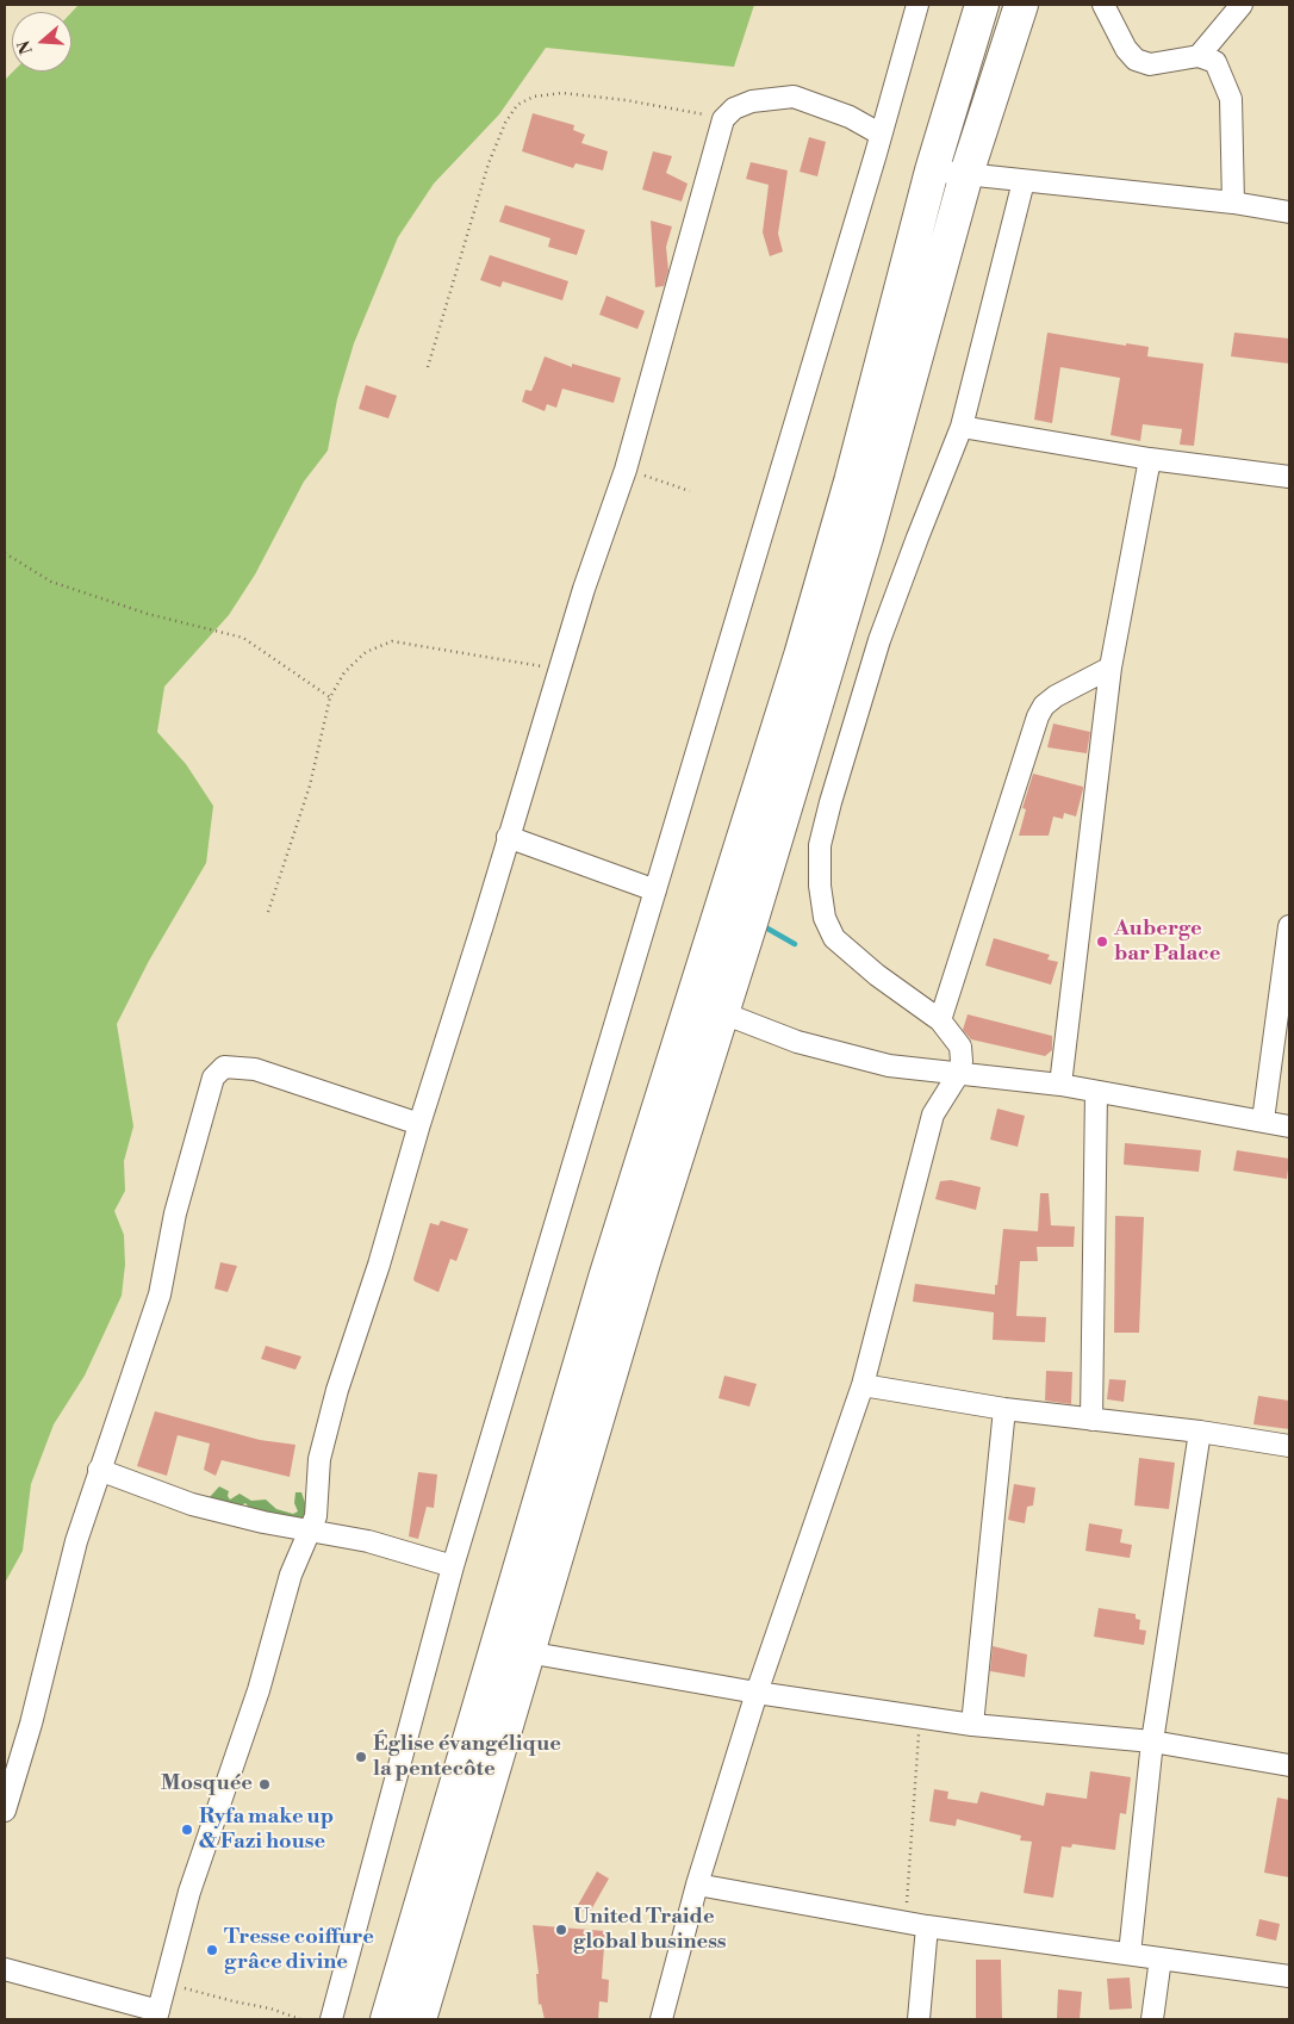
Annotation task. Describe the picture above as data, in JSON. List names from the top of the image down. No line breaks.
{"places":["Auberge bar Palace","Église évangélique la pentecôte","Mosquée","Ryfa make up & Fazi house","United Traide global business","Tresse coiffure grâce divine"],"north":"left"}
